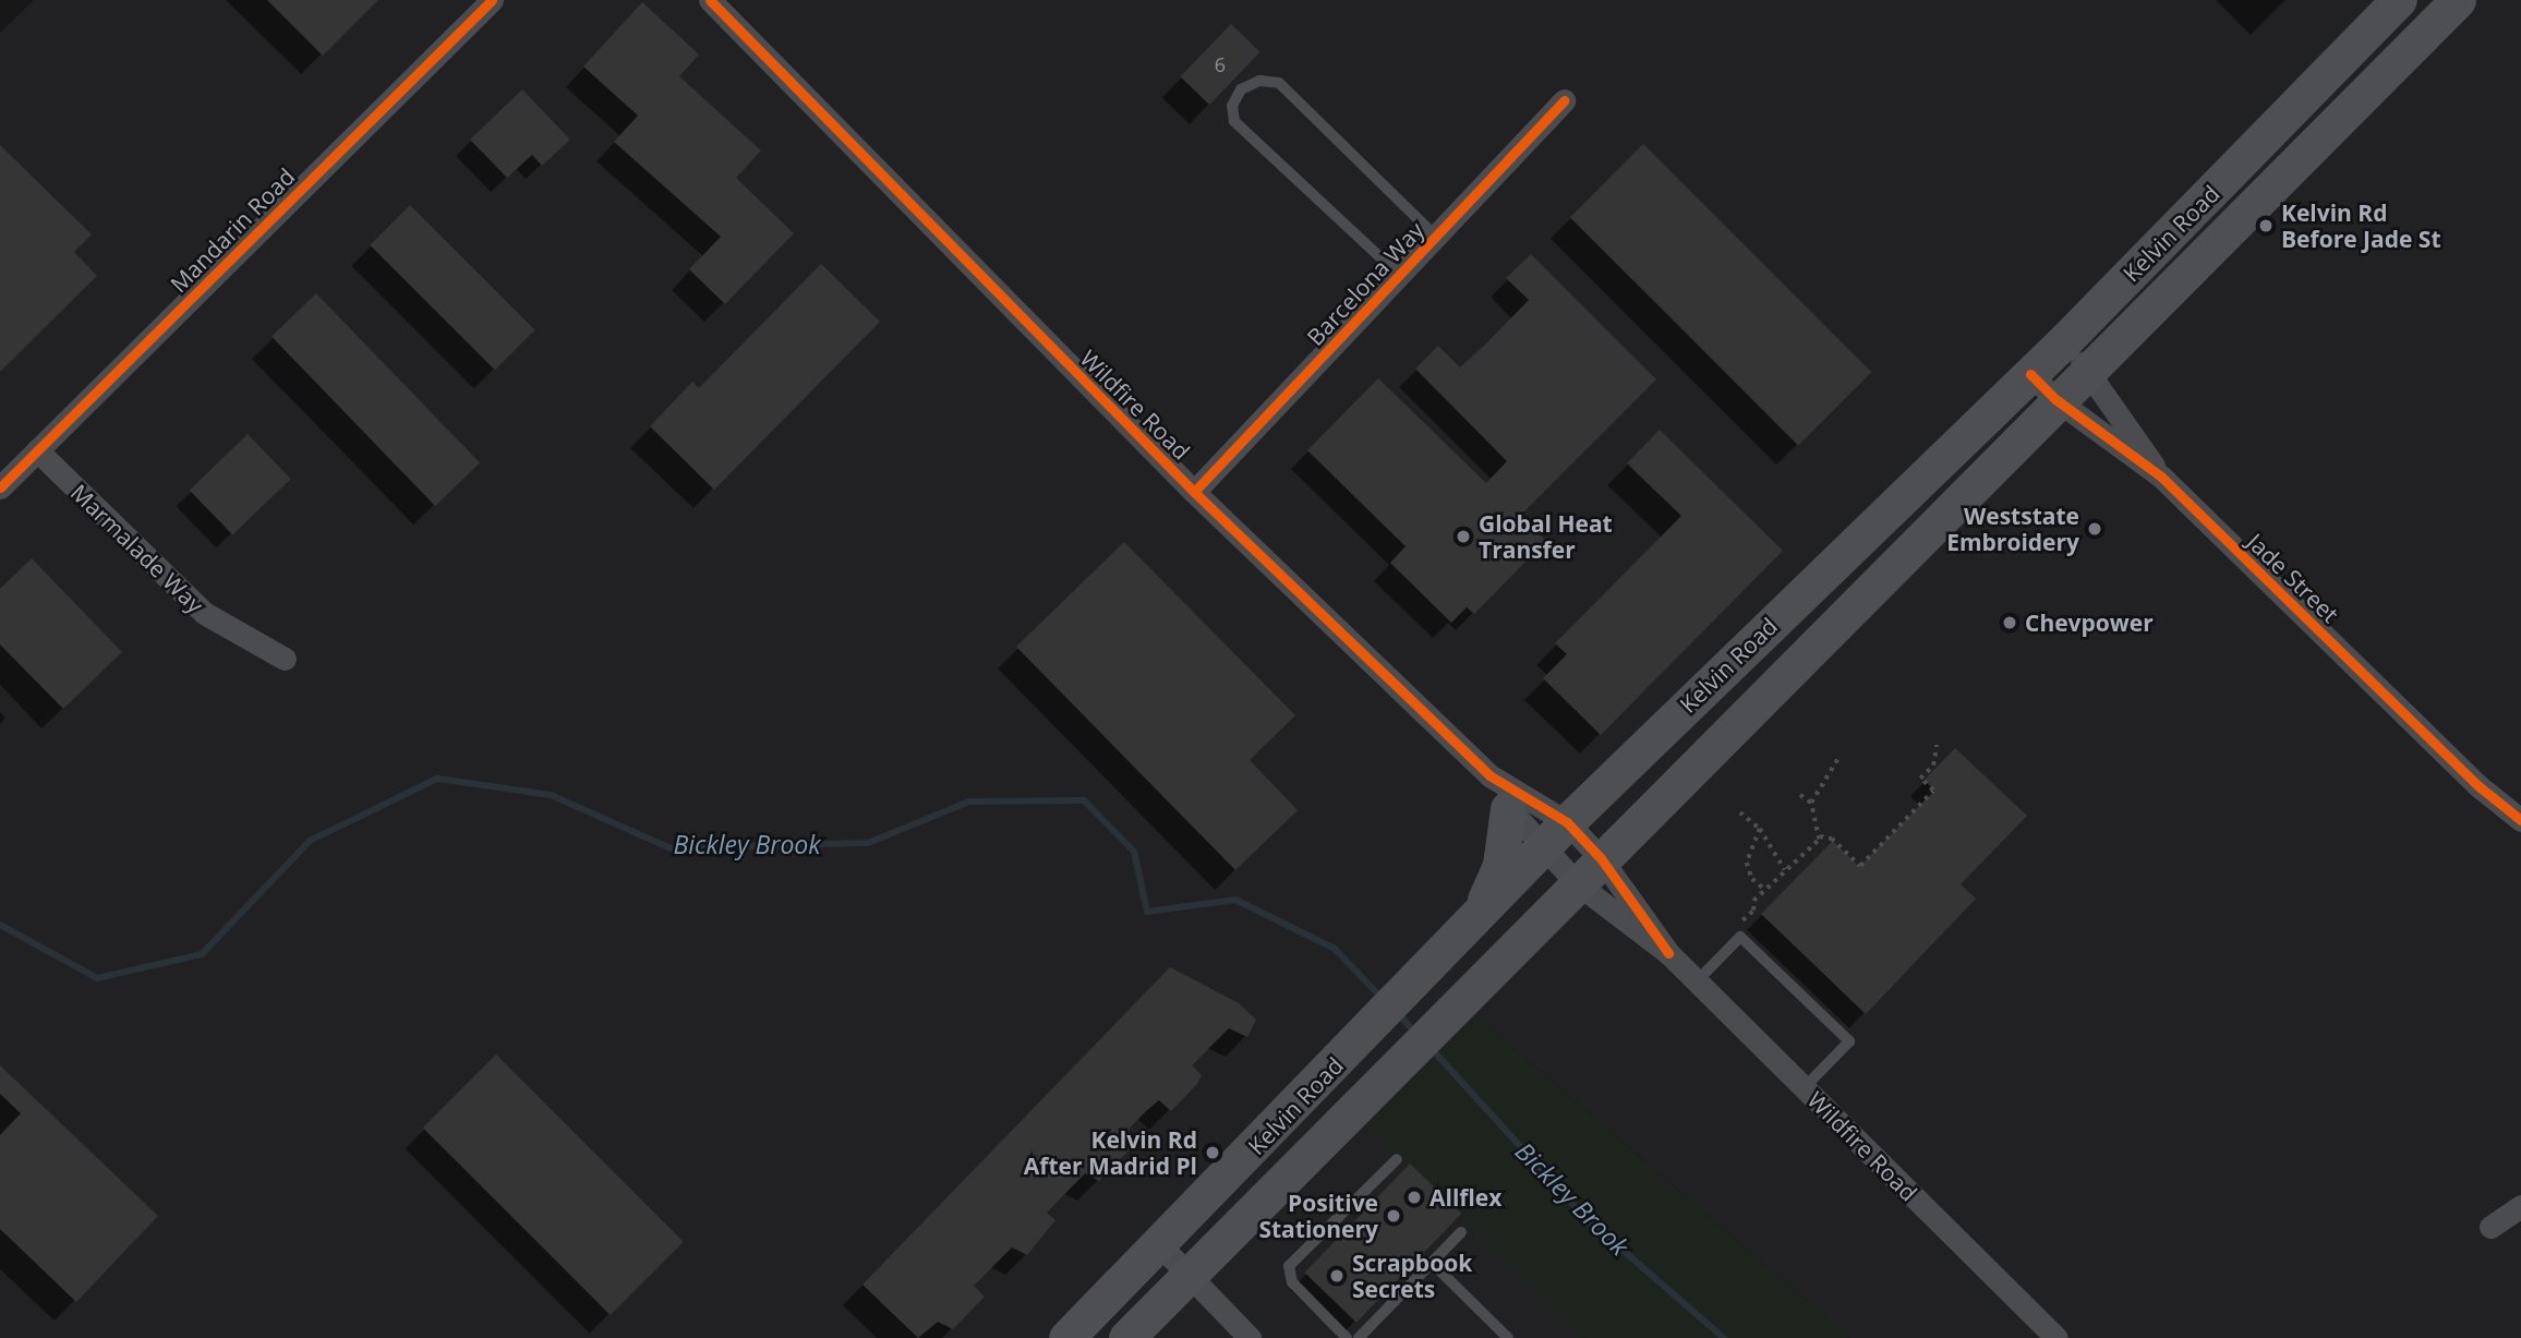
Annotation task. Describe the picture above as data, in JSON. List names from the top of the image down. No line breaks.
{"streets":{"main road":["Kelvin Road"],"street":["Mandarin Road","Barcelona Way","Wildfire Road","Marmalade Way","Jade Street"]},"crossings":[["Mandarin Road","Marmalade Way"],["Kelvin Road","Wildfire Road"],["Kelvin Road","Jade Street"],["Barcelona Way","Wildfire Road"]],"water":["Bickley Brook"],"places":["Kelvin Rd Before Jade St","Weststate Embroidery","Global Heat Transfer","Chevpower","Kelvin Rd After Madrid Pl","Allflex","Positive Stationery","Scrapbook Secrets"],"house_numbers":["6"]}
